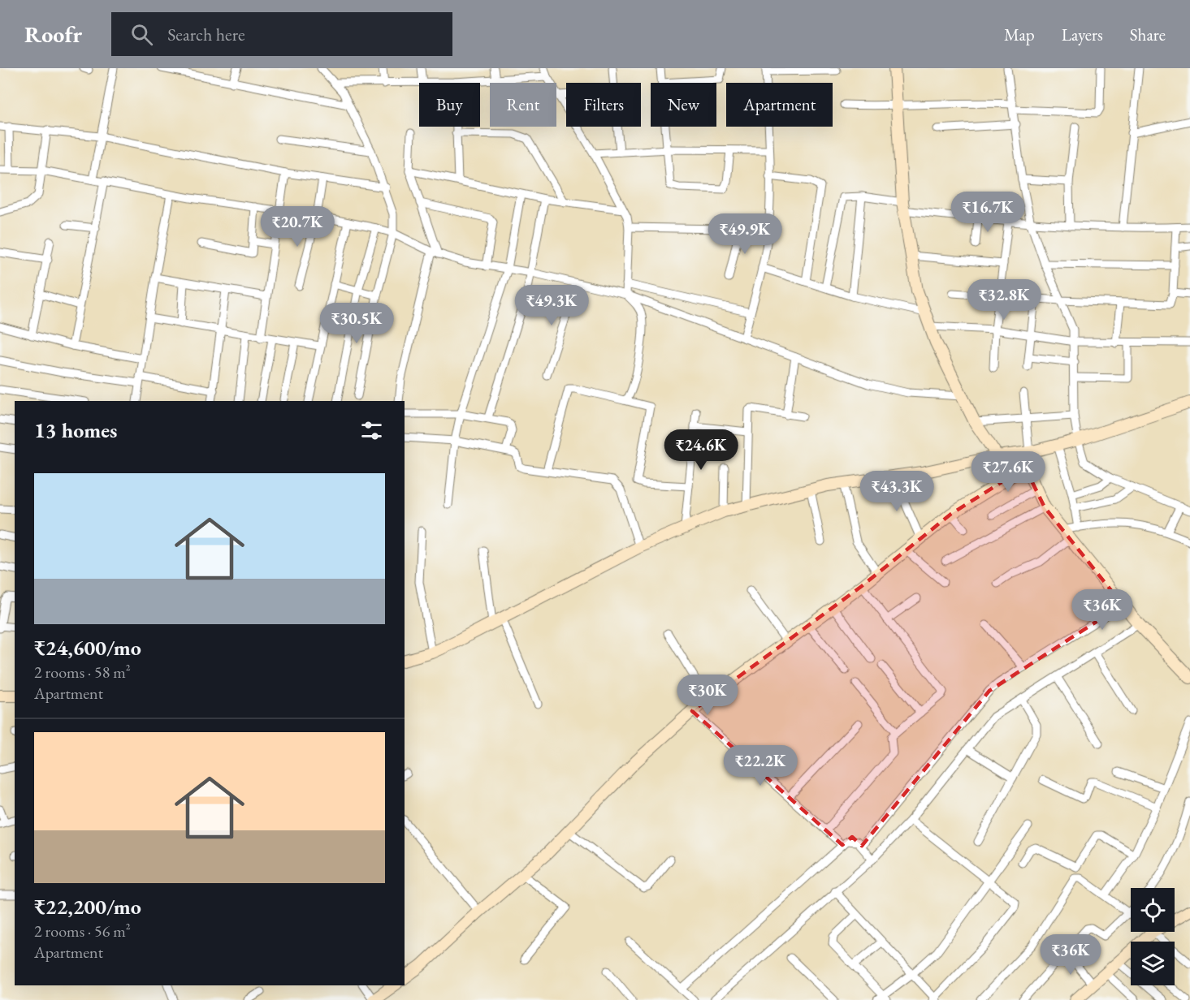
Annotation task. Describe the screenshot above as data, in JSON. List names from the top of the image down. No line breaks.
{"page":{"header":"Roofr","search":"Search here","nav":["Map","Layers","Share"],"chip":["Buy","Rent","Filters","New","Apartment"],"price":["₹16.7K","₹20.7K","₹49.9K","₹32.8K","₹49.3K","₹30.5K","₹24.6K","₹27.6K","₹43.3K","₹36K","₹30K","₹22.2K","₹36K"],"heading":"13 homes","list":[{"name":"₹24,600/mo","note":"2 rooms · 58 m² · Apartment"},{"name":"₹22,200/mo","note":"2 rooms · 56 m² · Apartment"}]}}
